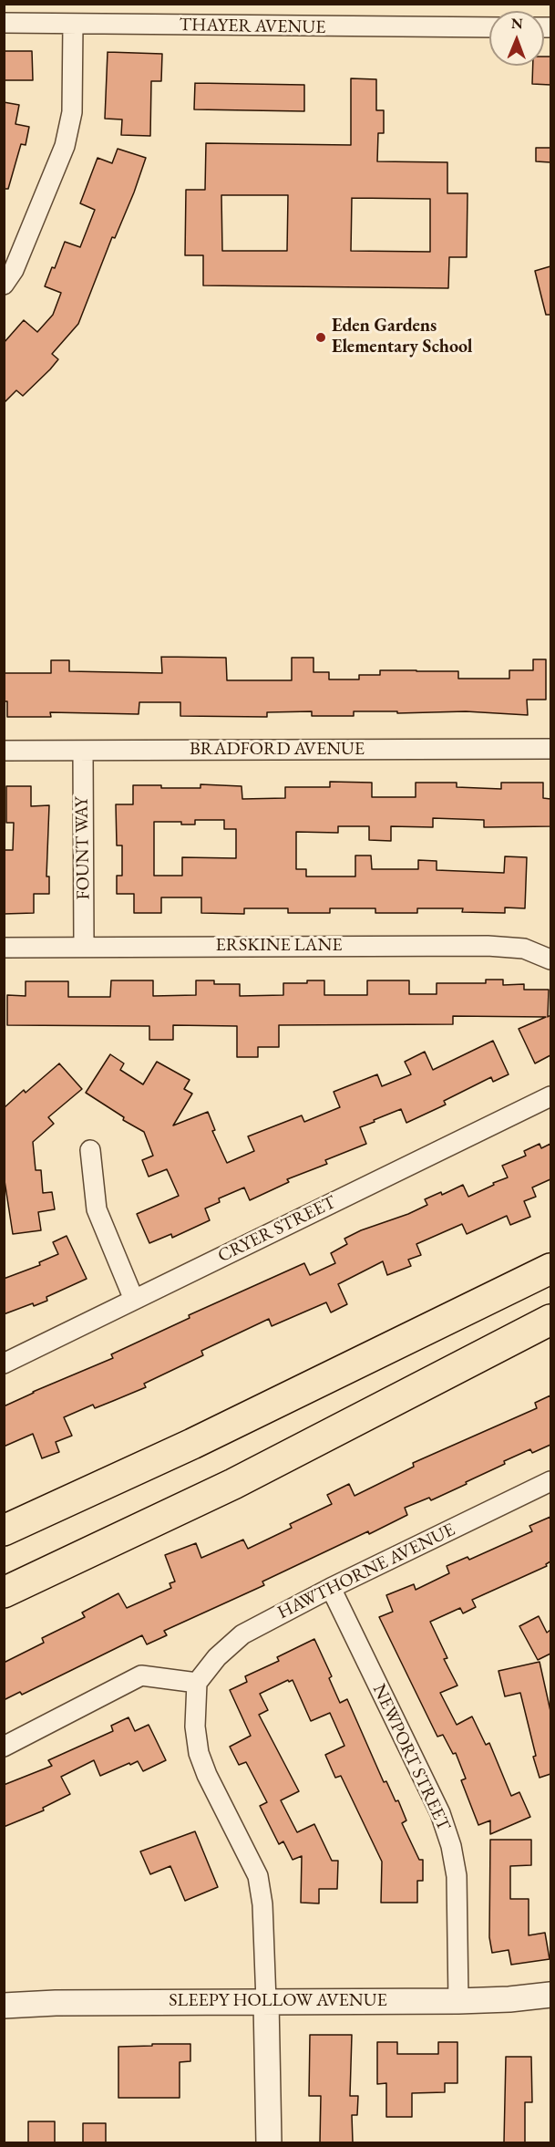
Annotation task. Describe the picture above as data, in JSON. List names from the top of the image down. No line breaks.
{"streets":{"street":["THAYER AVENUE","BRADFORD AVENUE","FOUNT WAY","ERSKINE LANE","CRYER STREET","HAWTHORNE AVENUE","NEWPORT STREET","SLEEPY HOLLOW AVENUE"]},"crossings":[["BRADFORD AVENUE","FOUNT WAY"],["FOUNT WAY","ERSKINE LANE"],["HAWTHORNE AVENUE","NEWPORT STREET"],["NEWPORT STREET","SLEEPY HOLLOW AVENUE"]],"places":["Eden Gardens Elementary School"],"north":"top"}
